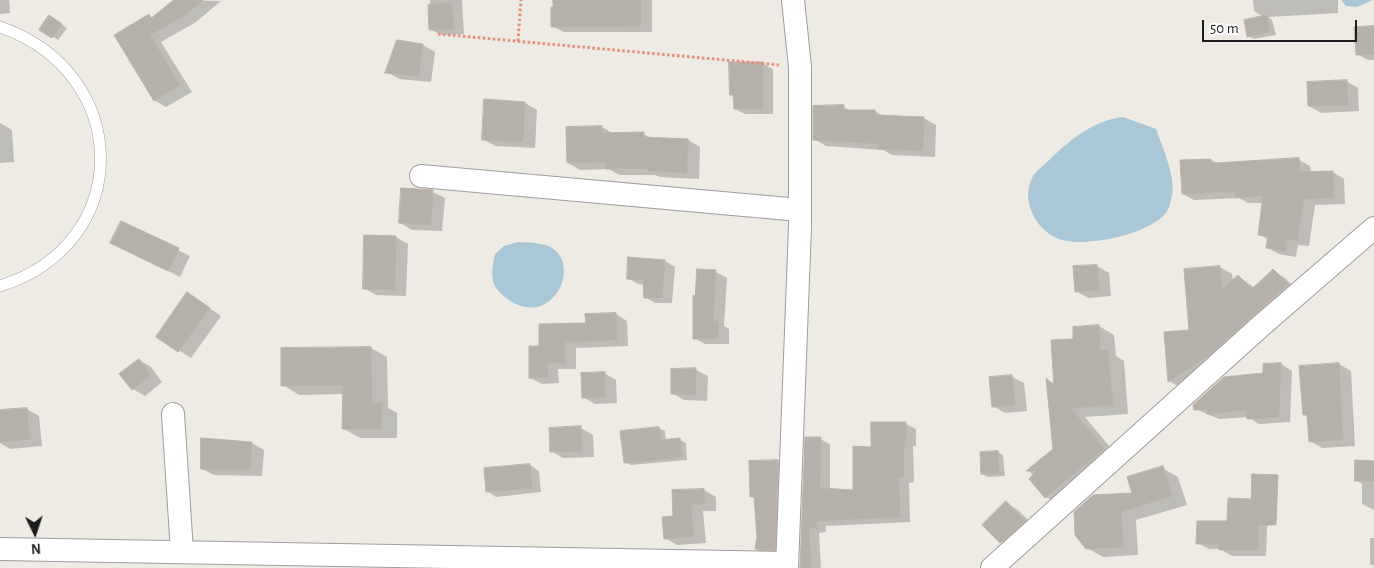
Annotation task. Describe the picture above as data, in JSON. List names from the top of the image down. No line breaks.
{"scale_bar":"50 m","north":"bottom"}
